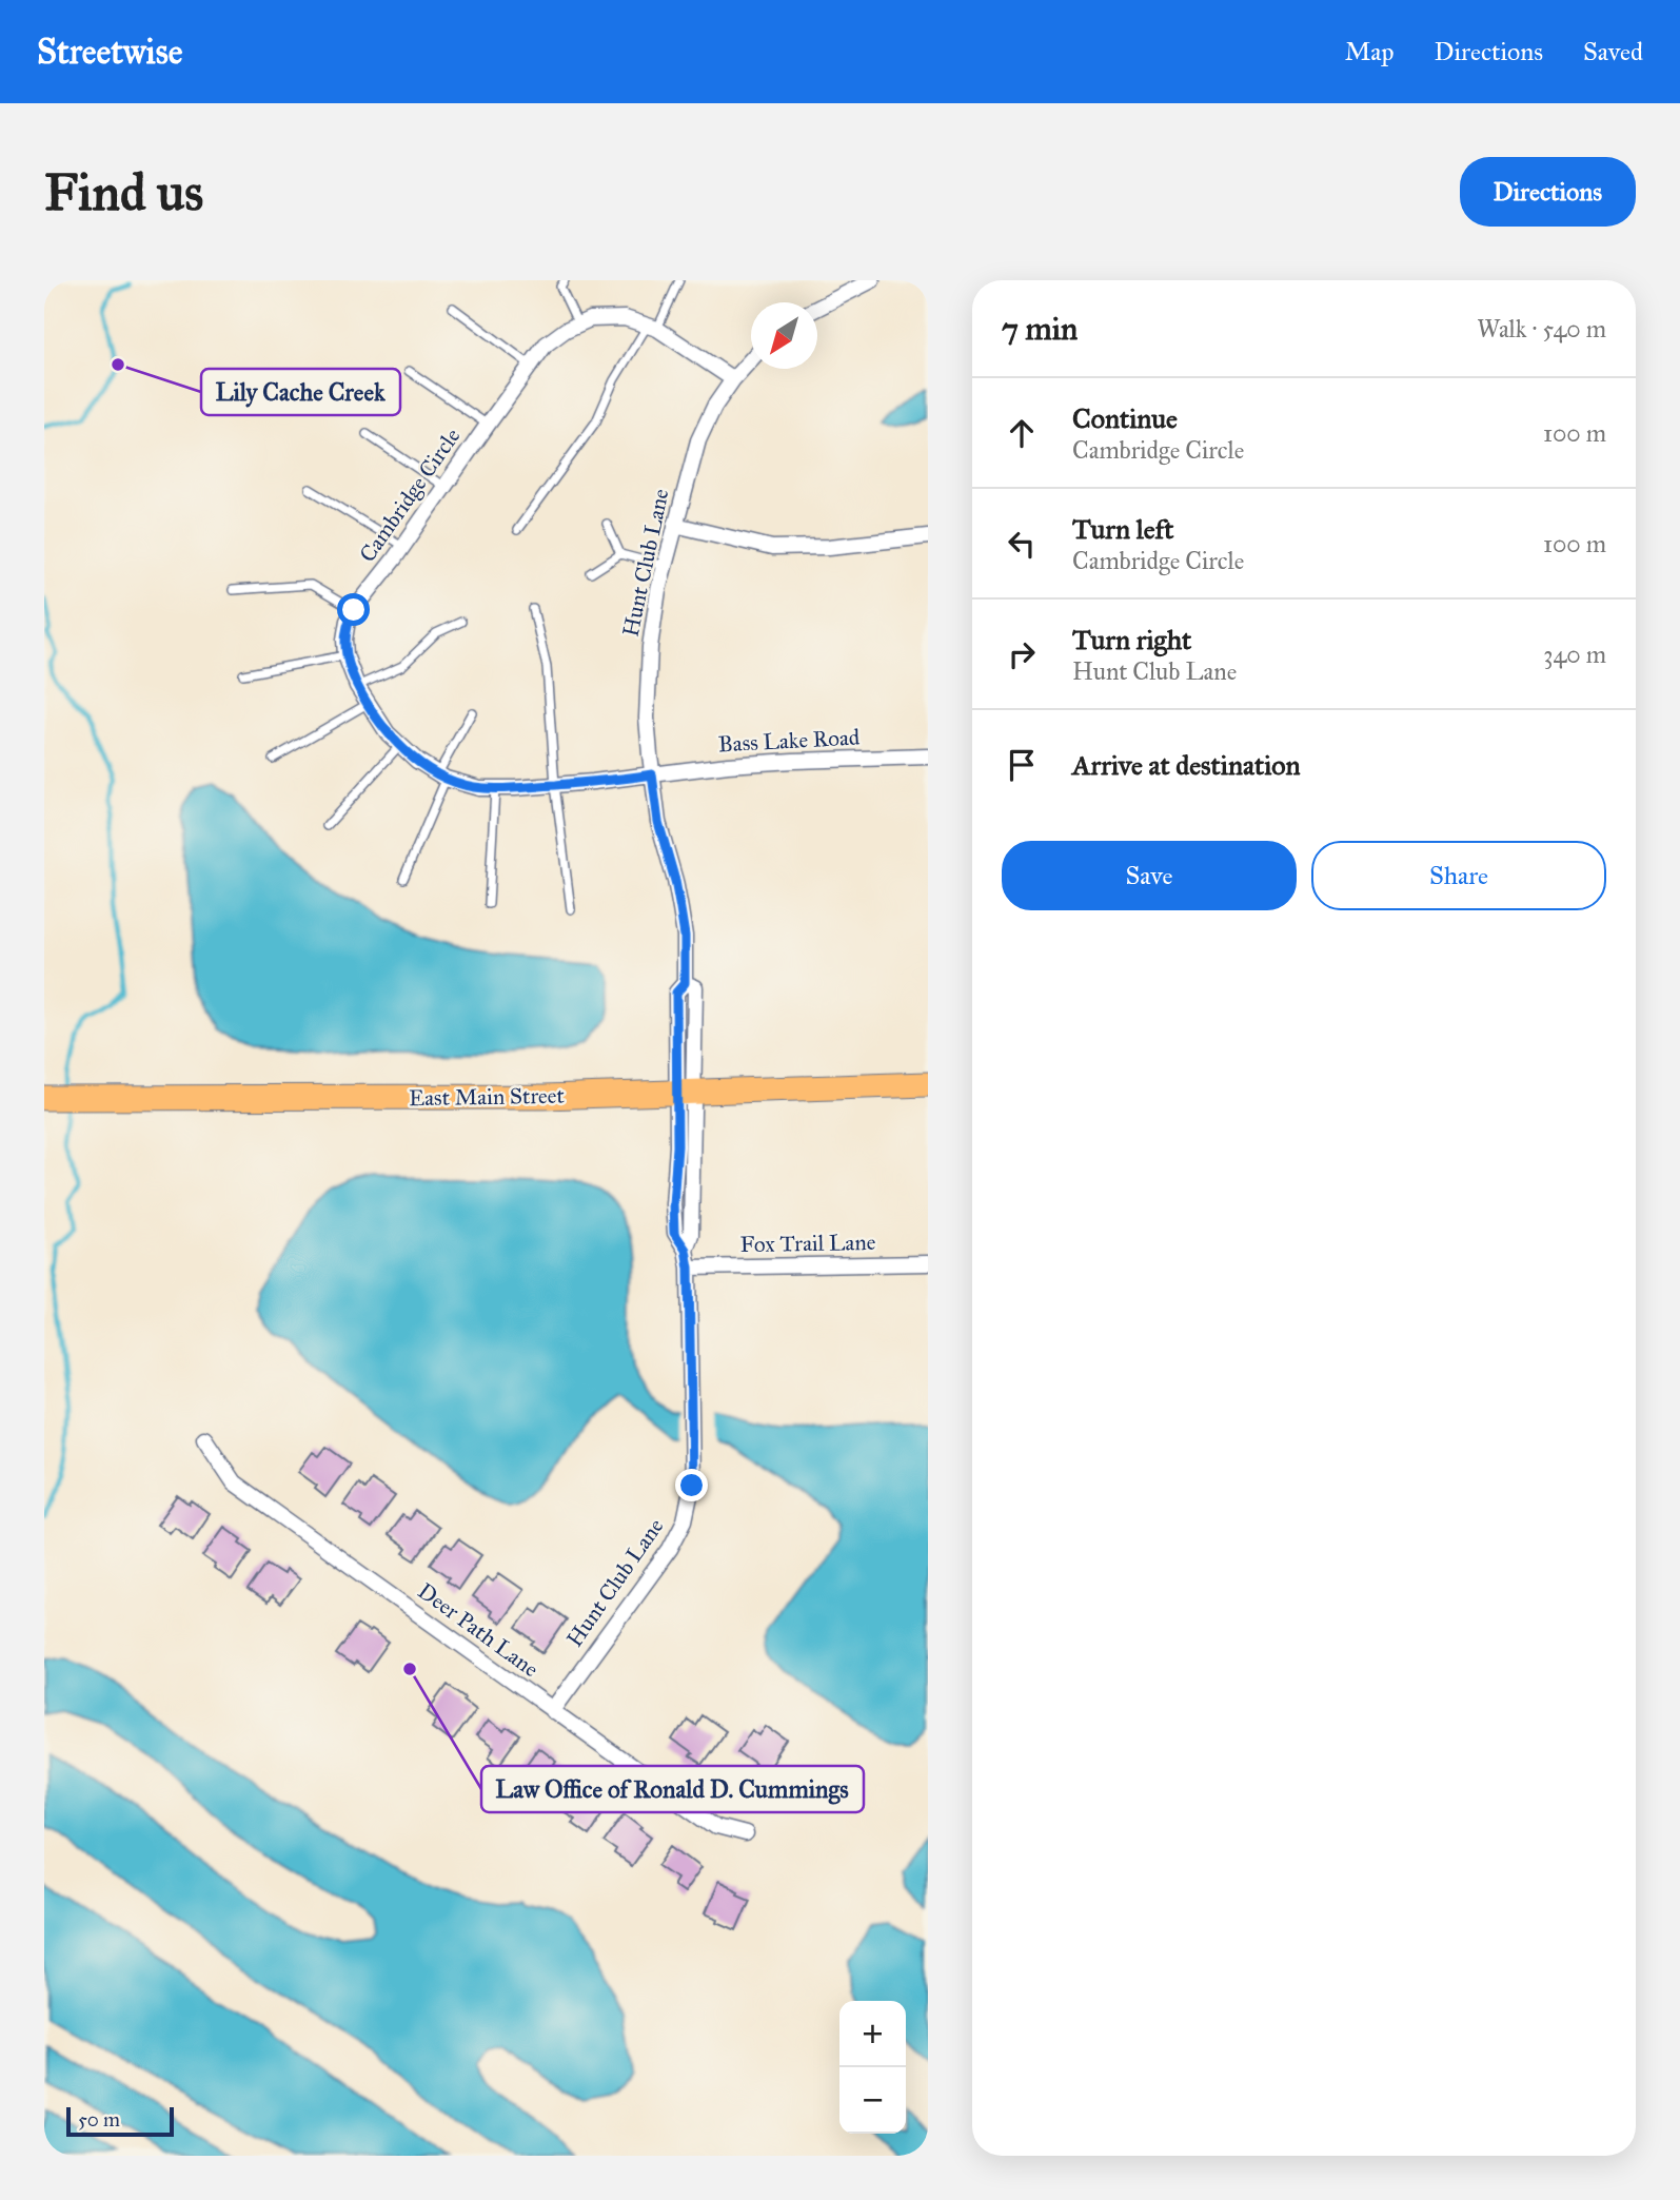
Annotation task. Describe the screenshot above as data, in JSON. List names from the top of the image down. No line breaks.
{"streets":{"main road":["East Main Street"],"street":["Cambridge Circle","Hunt Club Lane","Bass Lake Road","Fox Trail Lane","Deer Path Lane"]},"crossings":[["Cambridge Circle","Hunt Club Lane"],["Cambridge Circle","Bass Lake Road"],["Hunt Club Lane","Bass Lake Road"],["Hunt Club Lane","East Main Street"],["Hunt Club Lane","Fox Trail Lane"],["Hunt Club Lane","Deer Path Lane"]],"places":["Lily Cache Creek","Law Office of Ronald D. Cummings"],"scale_bar":"50 m","north":"bottom left","page":{"header":"Streetwise","nav":["Map","Directions","Saved"],"buttons":["Directions",["Save","Share"]],"title":"Find us","heading":["7 min","Walk · 540 m"],"list":[["Continue","Cambridge Circle","100 m"],["Turn left","Cambridge Circle","100 m"],["Turn right","Hunt Club Lane","340 m"],"Arrive at destination"],"map_buttons":["+","−"],"scale":"50 m"}}
